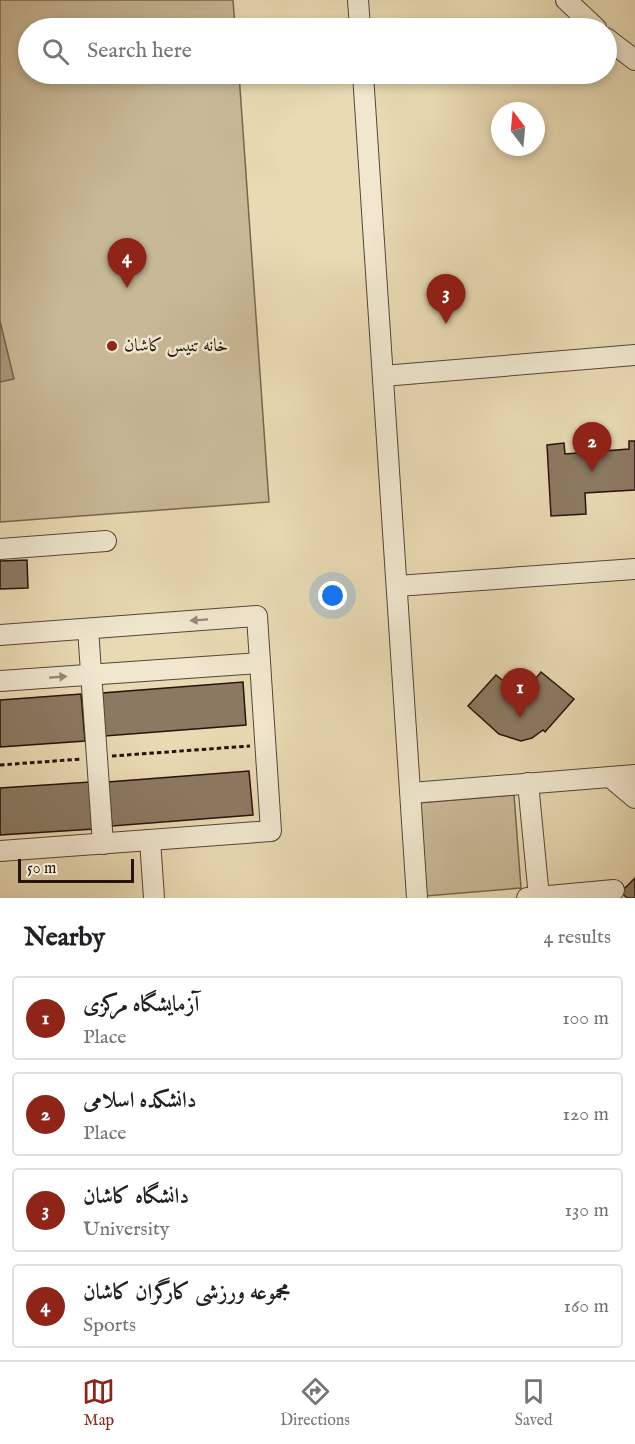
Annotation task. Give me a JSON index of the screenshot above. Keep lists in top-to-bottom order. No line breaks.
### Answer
{"places":["خانه تنیس کاشان"],"scale_bar":"50 m","north":"top","page":{"search":"Search here","pins":["4","3","2","1"],"scale":"50 m","heading":["Nearby","4 results"],"list":[{"mark":"1","name":"آزمایشگاه مرکزی","note":"Place","value":"100 m"},{"mark":"2","name":"دانشکده اسلامی","note":"Place","value":"120 m"},{"mark":"3","name":"دانشگاه کاشان","note":"University","value":"130 m"},{"mark":"4","name":"مجموعه ورزشی کارگران کاشان","note":"Sports","value":"160 m"}],"nav":["Map","Directions","Saved"]}}
